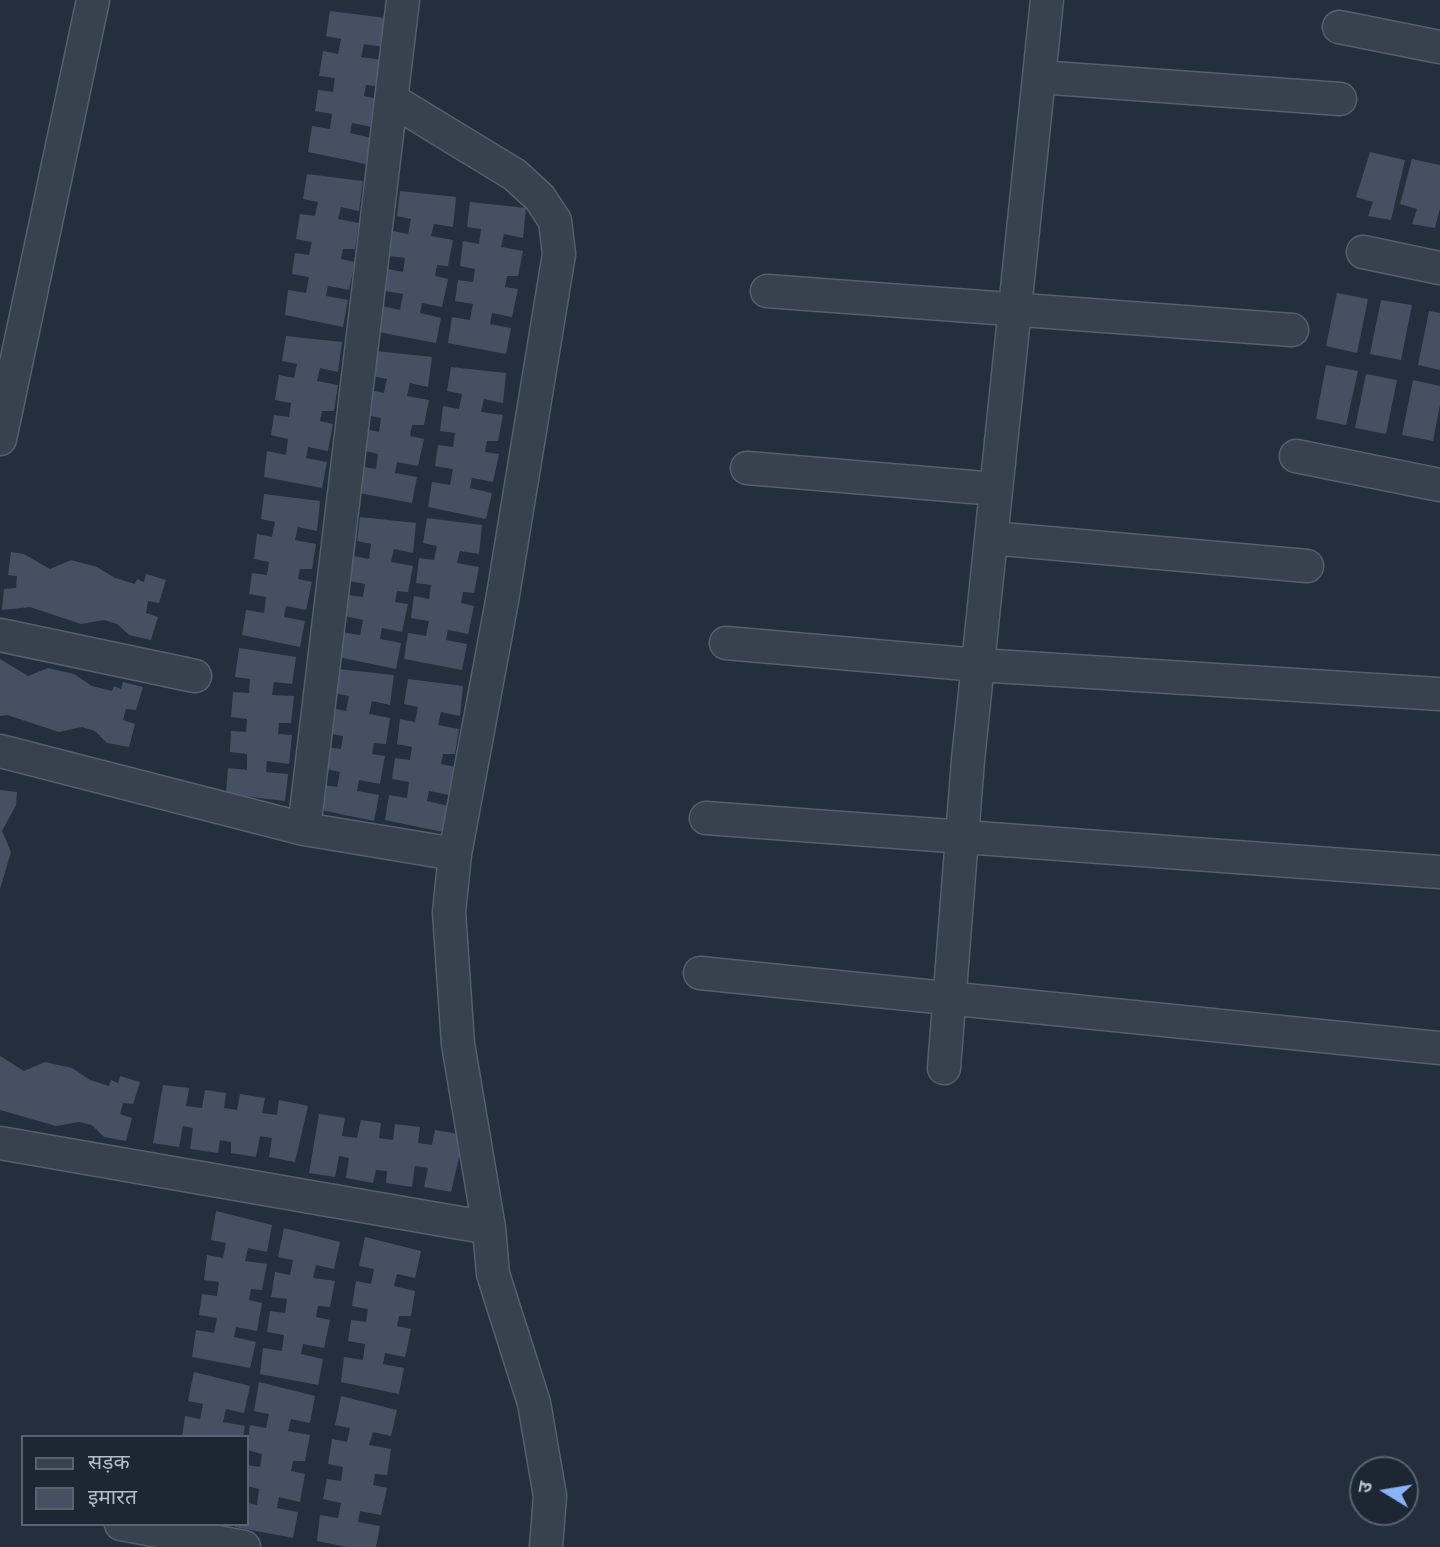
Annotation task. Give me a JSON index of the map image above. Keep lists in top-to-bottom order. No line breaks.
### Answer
{"legend":["सड़क","इमारत"],"north":"left"}
